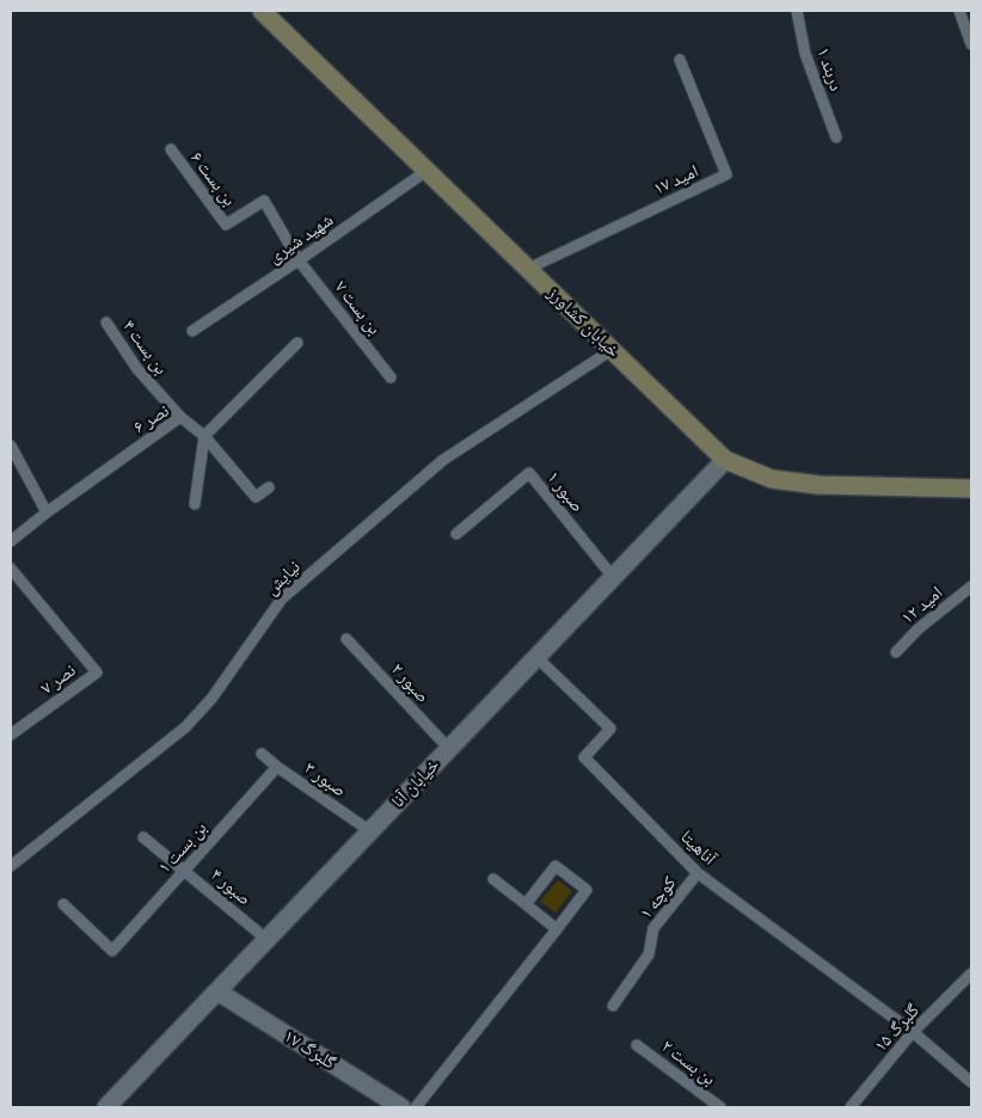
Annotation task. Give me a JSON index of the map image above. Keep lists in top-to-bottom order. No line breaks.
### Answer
{"streets":{"main road":["خیابان کشاورز"],"street":["خیابان آنا","گلبرگ ۱۷"],"lane":["دربند ۱","بن بست ۶","امید ۱۷","شهید شیری","بن بست ۷","بن بست ۴","نصر ۶","صبور ۱","نیایش","امید ۱۲","نصر ۷","صبور ۲","صبور ۳","بن بست ۱","آناهیتا","صبور ۴","کوچه ۱","گلبرگ ۱۵","بن بست ۲"]},"crossings":[["بن بست ۶","شهید شیری"],["بن بست ۶","بن بست ۷"],["امید ۱۷","خیابان کشاورز"],["شهید شیری","بن بست ۷"],["شهید شیری","خیابان کشاورز"],["خیابان کشاورز","نیایش"],["خیابان کشاورز","خیابان آنا"],["بن بست ۴","نصر ۶"],["صبور ۱","خیابان آنا"],["صبور ۲","خیابان آنا"],["صبور ۳","خیابان آنا"],["صبور ۳","بن بست ۱"],["خیابان آنا","آناهیتا"],["خیابان آنا","صبور ۴"],["خیابان آنا","گلبرگ ۱۷"],["بن بست ۱","صبور ۴"],["آناهیتا","کوچه ۱"],["آناهیتا","گلبرگ ۱۵"]]}
